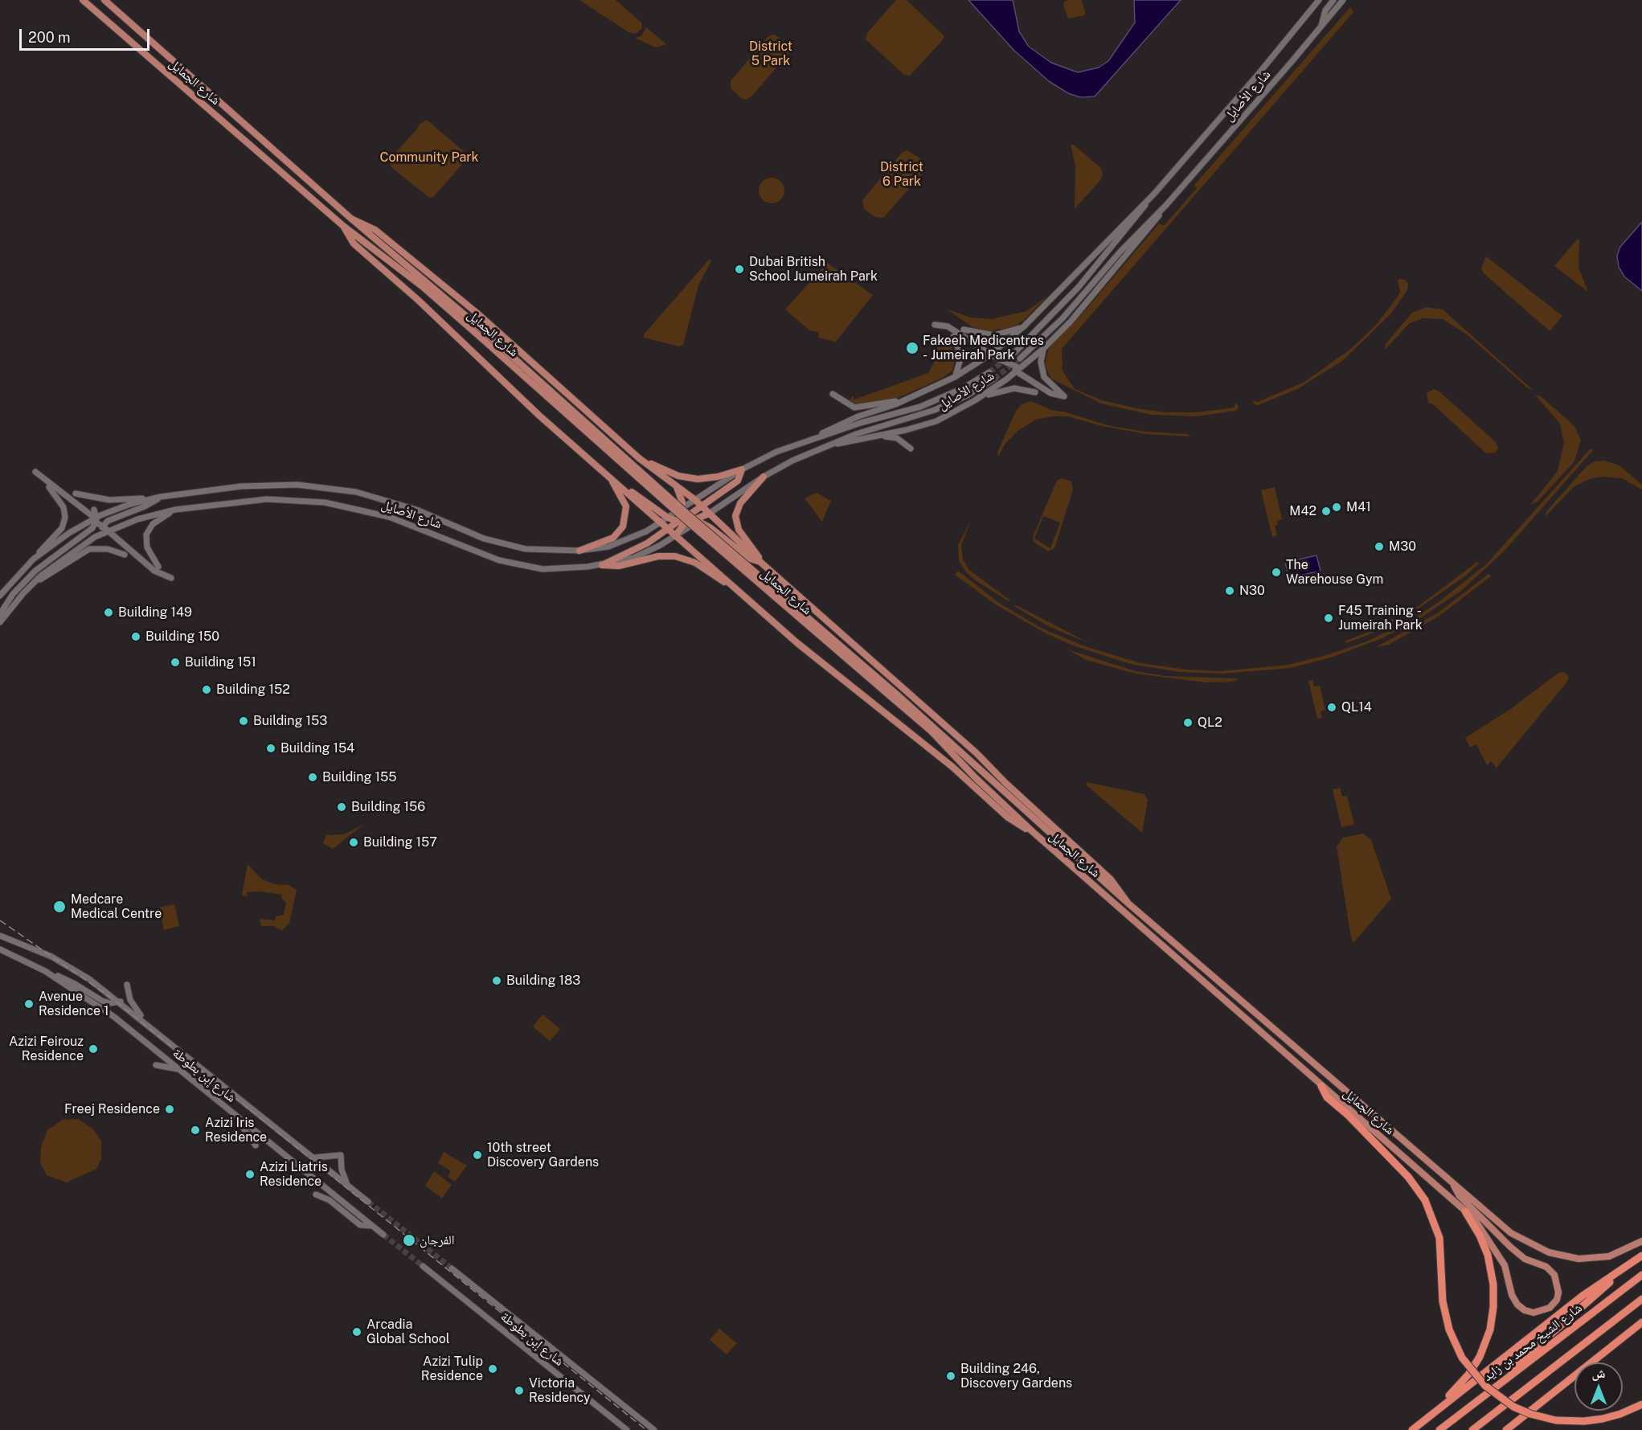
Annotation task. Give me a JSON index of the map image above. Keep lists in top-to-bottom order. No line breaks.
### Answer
{"streets":{"highway":["شارع الشيخ محمد بن زايد"],"main road":["شارع الجمايل","شارع الأصايل","شارع إبن بطوطة"]},"parks":["District 5 Park","Community Park","District 6 Park"],"places":["Dubai British School Jumeirah Park","Fakeeh Medicentres - Jumeirah Park","M41","M42","M30","The Warehouse Gym","N30","Building 149","F45 Training - Jumeirah Park","Building 150","Building 151","Building 152","QL14","Building 153","QL2","Building 154","Building 155","Building 156","Building 157","Medcare Medical Centre","Building 183","Avenue Residence 1","Azizi Feirouz Residence","Freej Residence","Azizi Iris Residence","10th street Discovery Gardens","Azizi Liatris Residence","الفرجان","Arcadia Global School","Azizi Tulip Residence","Building 246, Discovery Gardens","Victoria Residency"],"scale_bar":"200 m","north":"top"}
